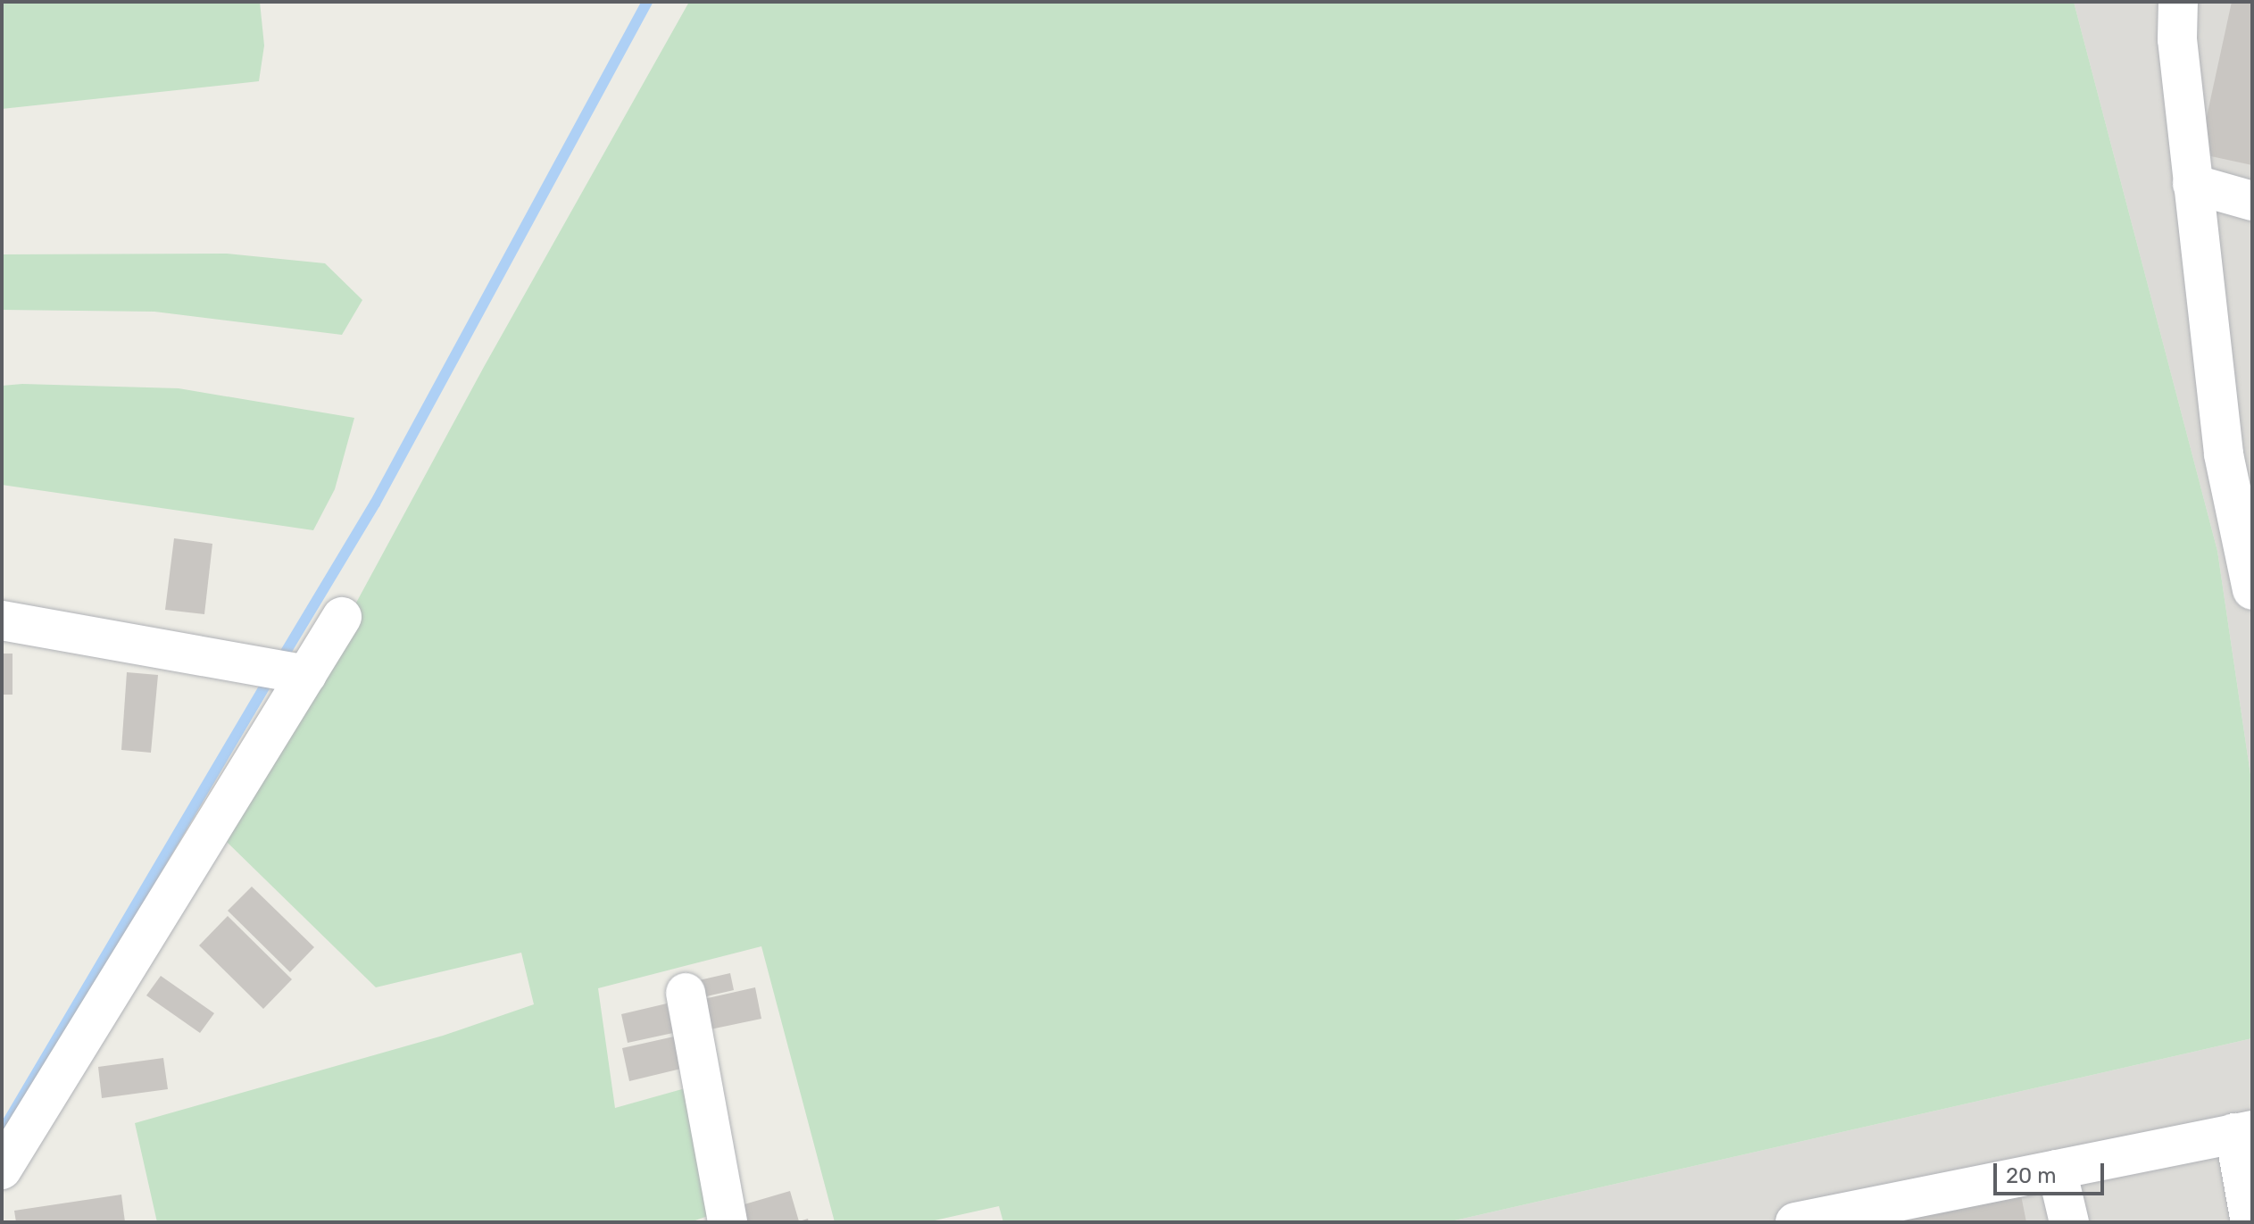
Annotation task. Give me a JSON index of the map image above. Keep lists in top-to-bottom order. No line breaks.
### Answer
{"scale_bar":"20 m"}
